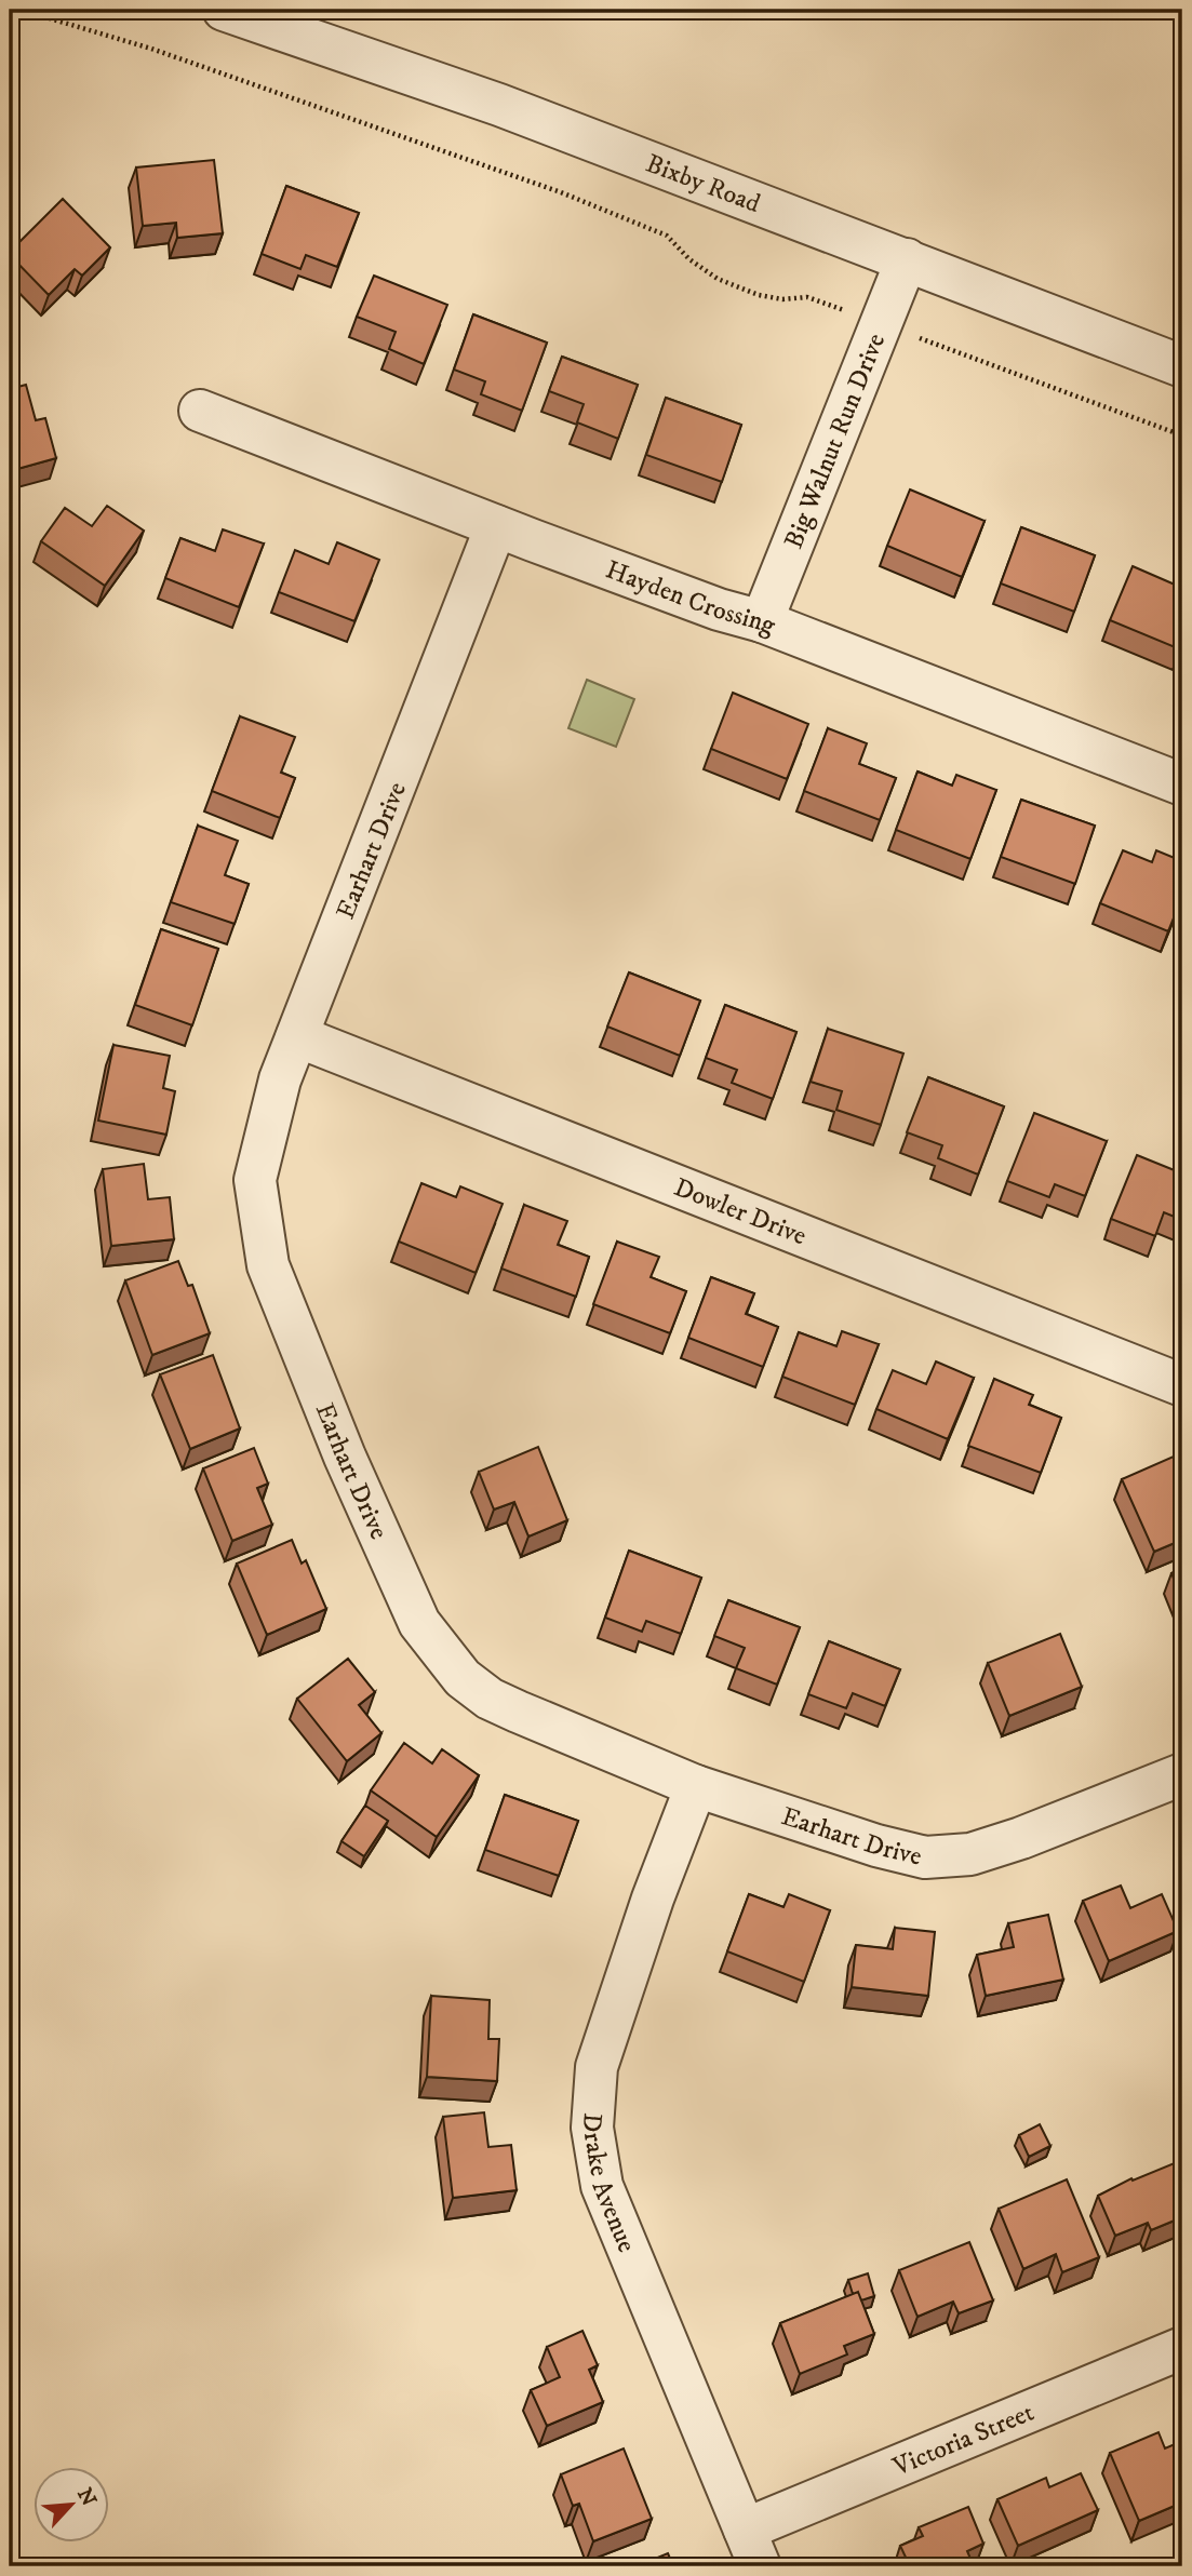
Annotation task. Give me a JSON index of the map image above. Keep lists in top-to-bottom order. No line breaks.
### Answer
{"streets":{"street":["Bixby Road","Big Walnut Run Drive","Hayden Crossing","Earhart Drive","Dowler Drive","Drake Avenue","Victoria Street"]},"crossings":[["Bixby Road","Big Walnut Run Drive"],["Big Walnut Run Drive","Hayden Crossing"],["Hayden Crossing","Earhart Drive"],["Earhart Drive","Dowler Drive"],["Earhart Drive","Drake Avenue"],["Drake Avenue","Victoria Street"]],"north":"top right"}
